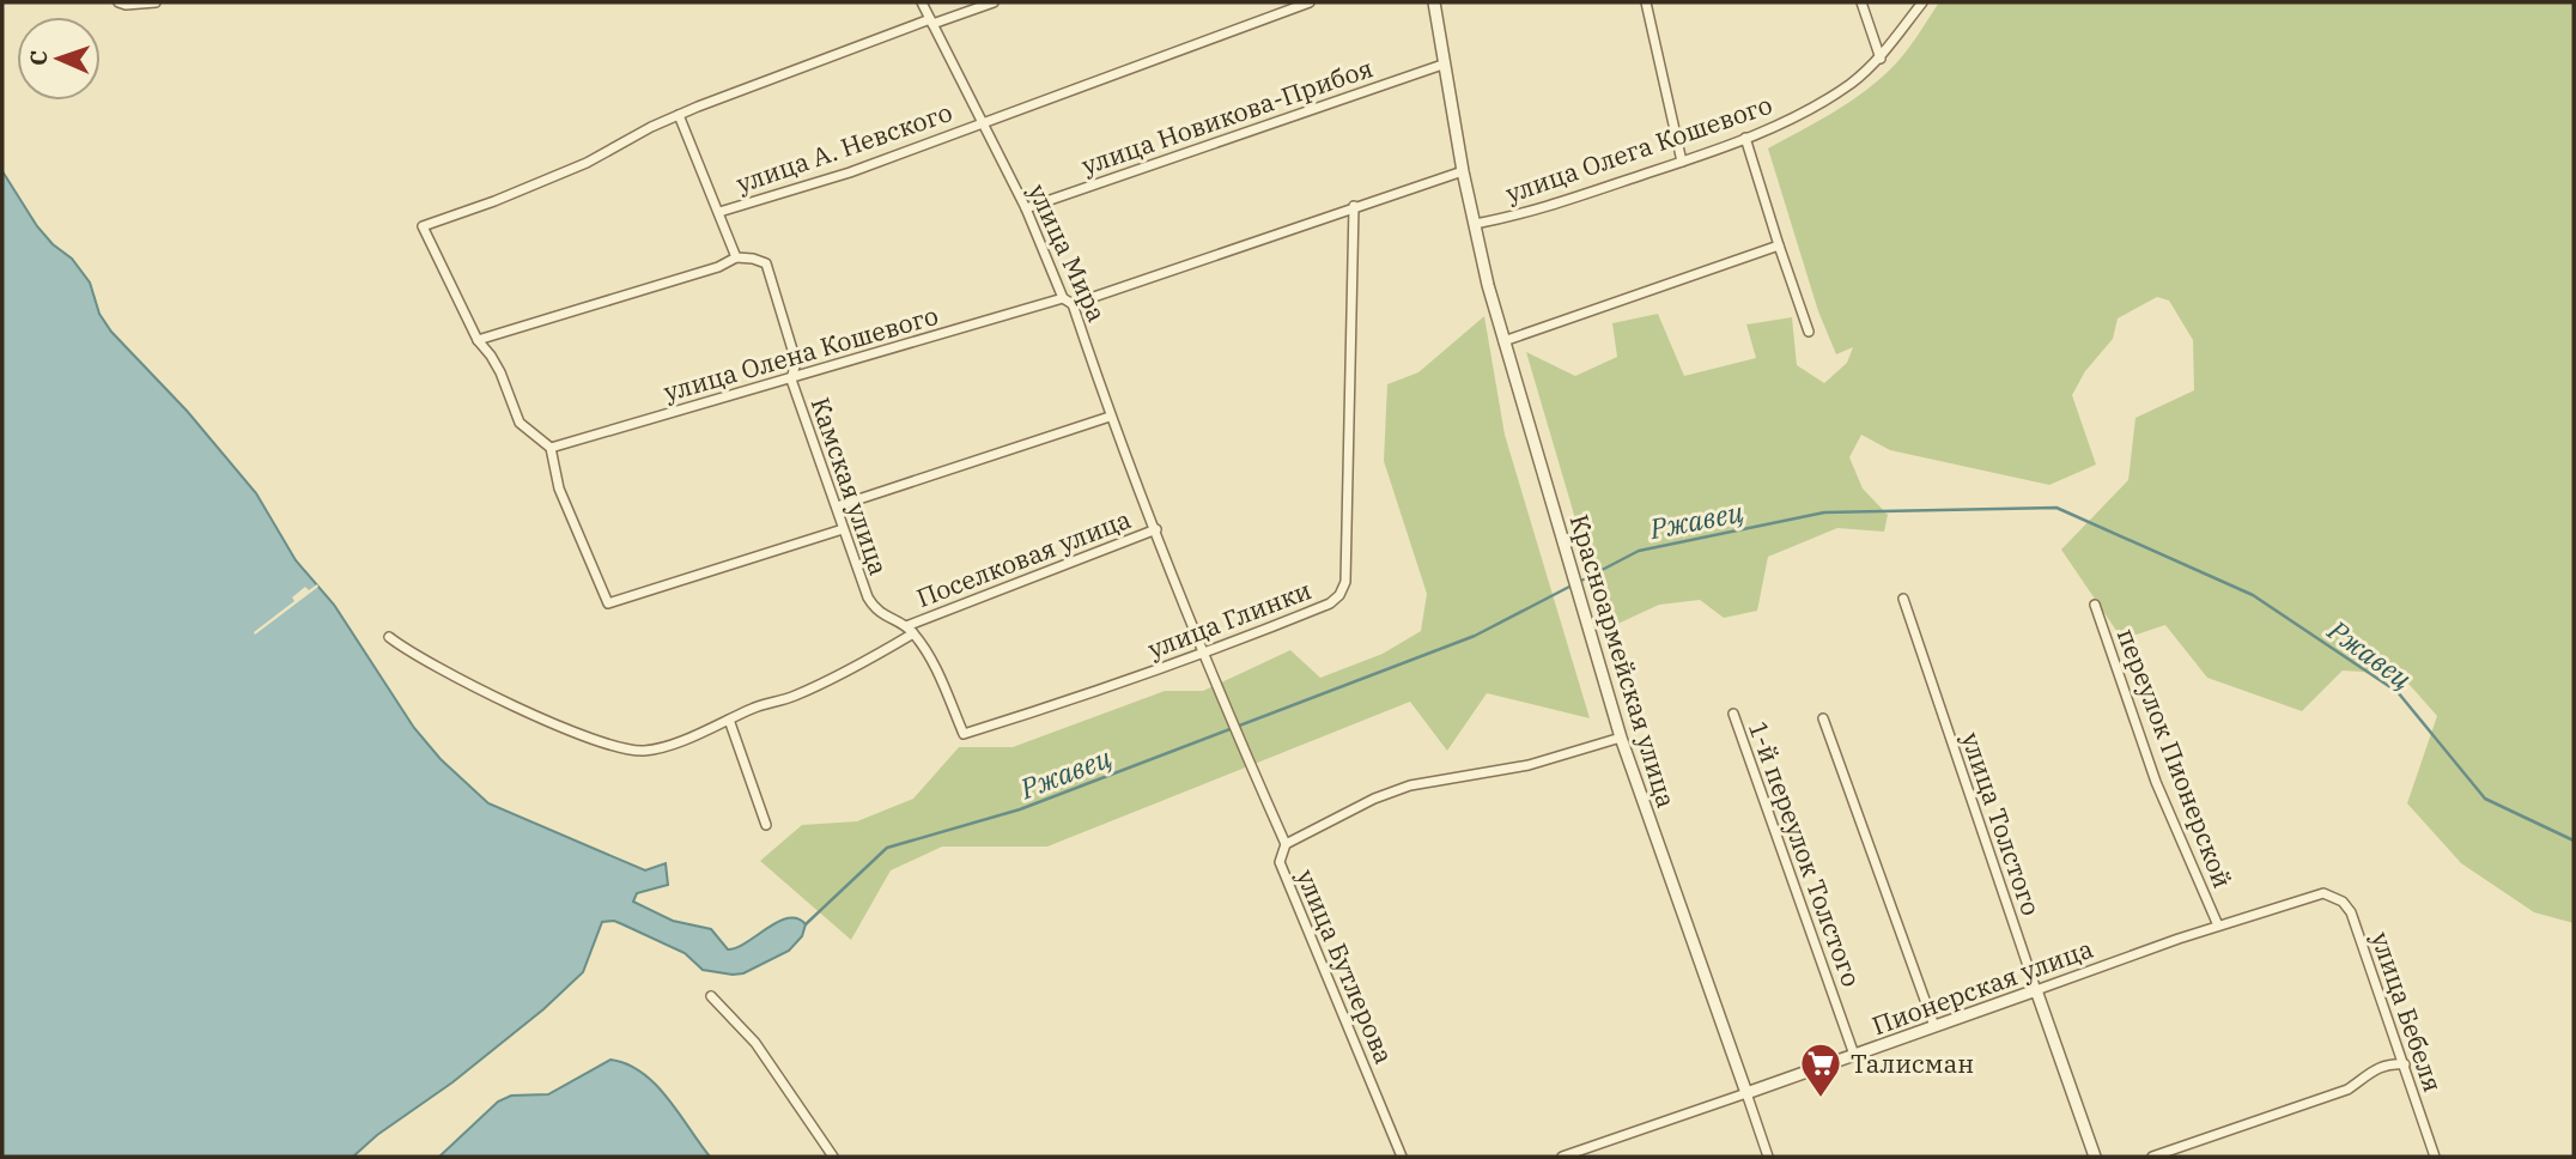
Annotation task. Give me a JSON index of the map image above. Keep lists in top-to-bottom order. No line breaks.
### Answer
{"streets":{"street":["улица Новикова-Прибоя","улица А. Невского","улица Олега Кошевого","улица Мира","улица Олена Кошевого","Камская улица","Поселковая улица","улица Глинки","Красноармейская улица","переулок Пионерской","улица Толстого","1-й переулок Толстого","улица Бутлерова","Пионерская улица","улица Бебеля"]},"crossings":[["улица Новикова-Прибоя","улица Мира"],["улица Новикова-Прибоя","Красноармейская улица"],["улица А. Невского","улица Мира"],["улица Олега Кошевого","Красноармейская улица"],["улица Мира","улица Олена Кошевого"],["улица Мира","Поселковая улица"],["улица Мира","улица Глинки"],["улица Мира","улица Бутлерова"],["улица Олена Кошевого","Камская улица"],["Камская улица","Поселковая улица"],["Камская улица","улица Глинки"],["Поселковая улица","улица Глинки"],["улица Глинки","улица Бутлерова"],["Красноармейская улица","Пионерская улица"],["переулок Пионерской","Пионерская улица"],["улица Толстого","Пионерская улица"],["1-й переулок Толстого","Пионерская улица"],["Пионерская улица","улица Бебеля"]],"water":["Ржавец"],"places":{"supermarket":["Талисман"]},"north":"left"}
